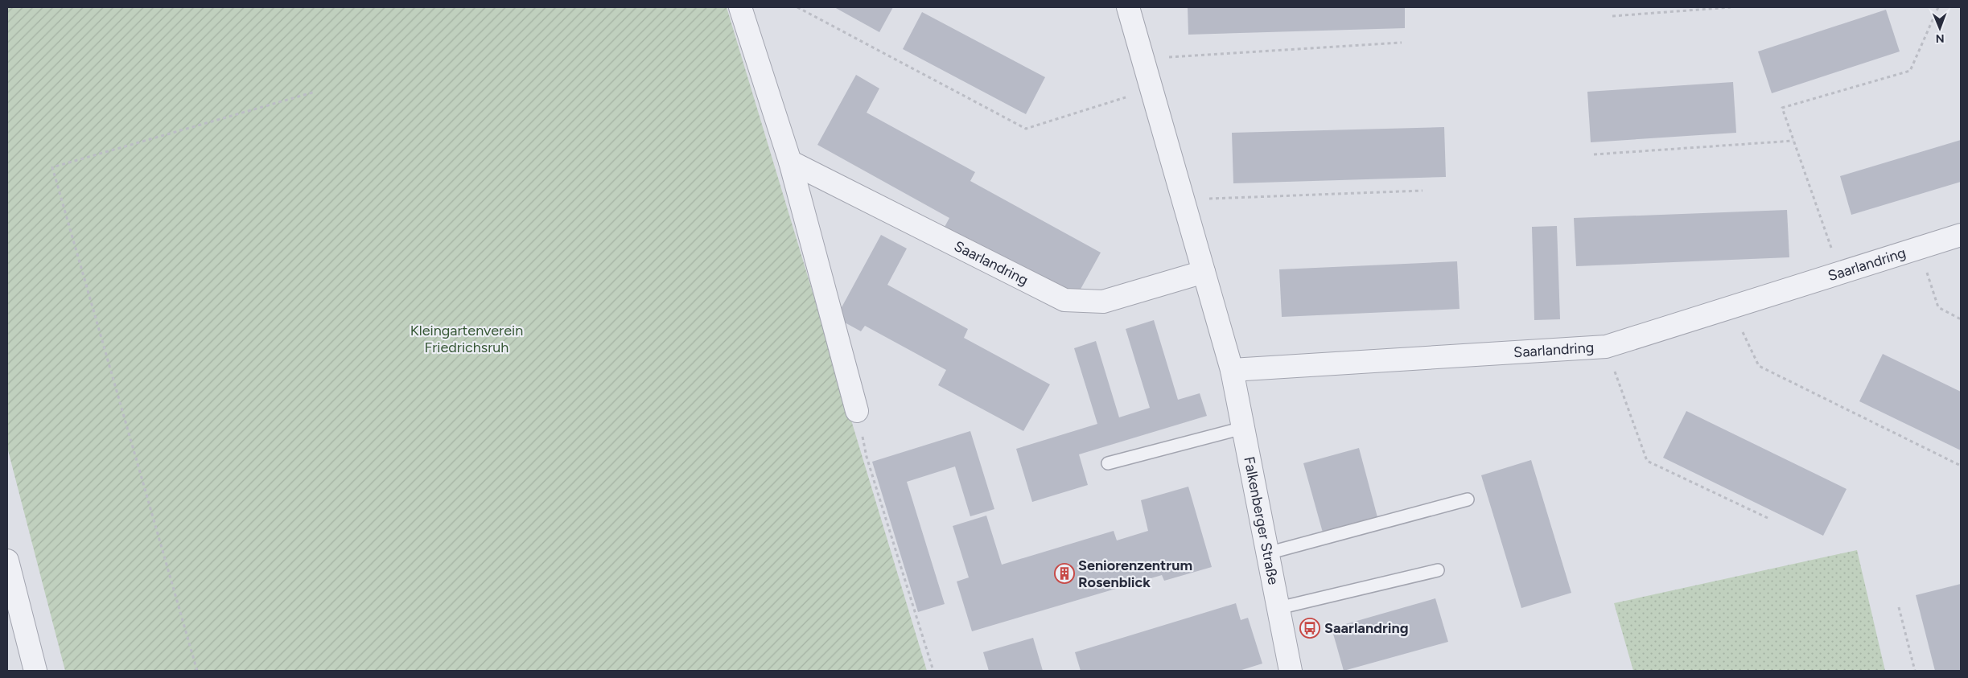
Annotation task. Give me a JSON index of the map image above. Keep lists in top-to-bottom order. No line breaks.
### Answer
{"streets":{"street":["Saarlandring","Falkenberger Straße"]},"crossings":[["Saarlandring","Falkenberger Straße"]],"parks":["Kleingartenverein Friedrichsruh"],"places":{"building":["Seniorenzentrum Rosenblick"],"bus stop":["Saarlandring"]},"north":"bottom"}
